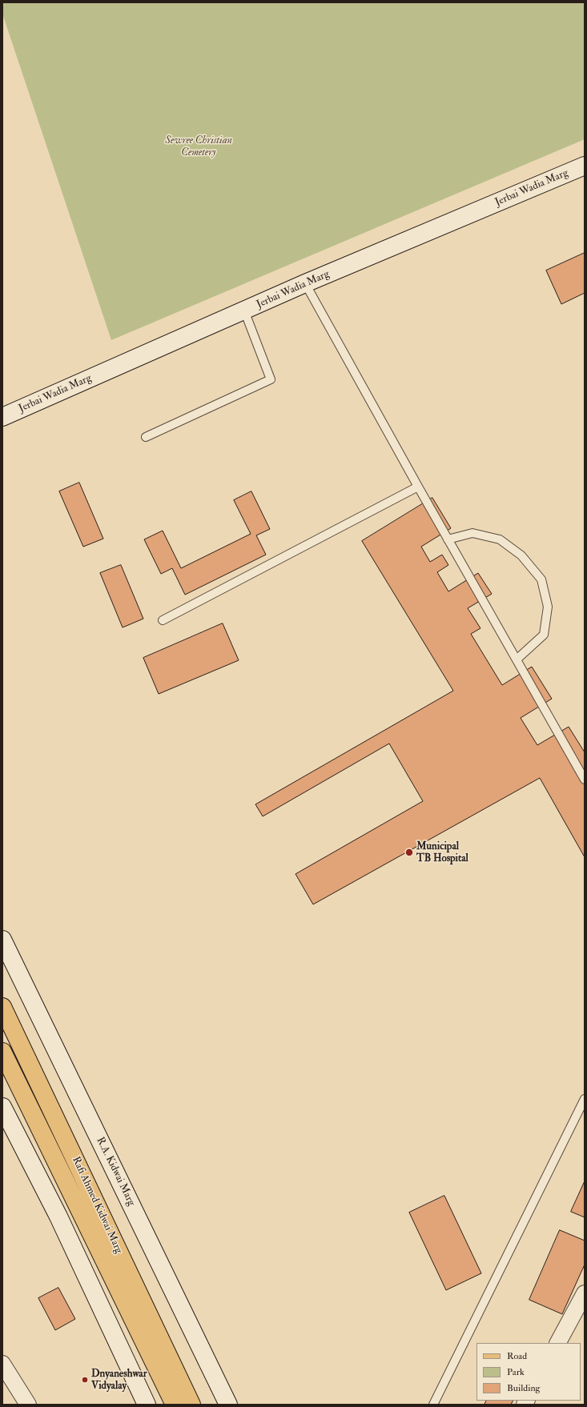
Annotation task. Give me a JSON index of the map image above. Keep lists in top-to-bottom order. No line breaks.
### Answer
{"streets":{"main road":["Rafi Ahmed Kidwai Marg"],"street":["Jerbai Wadia Marg","R.A. Kidwai Marg"]},"parks":["Sewree Christian Cemetery"],"places":["Municipal TB Hospital","Dnyaneshwar Vidyalay"],"legend":["Road","Park","Building"]}
